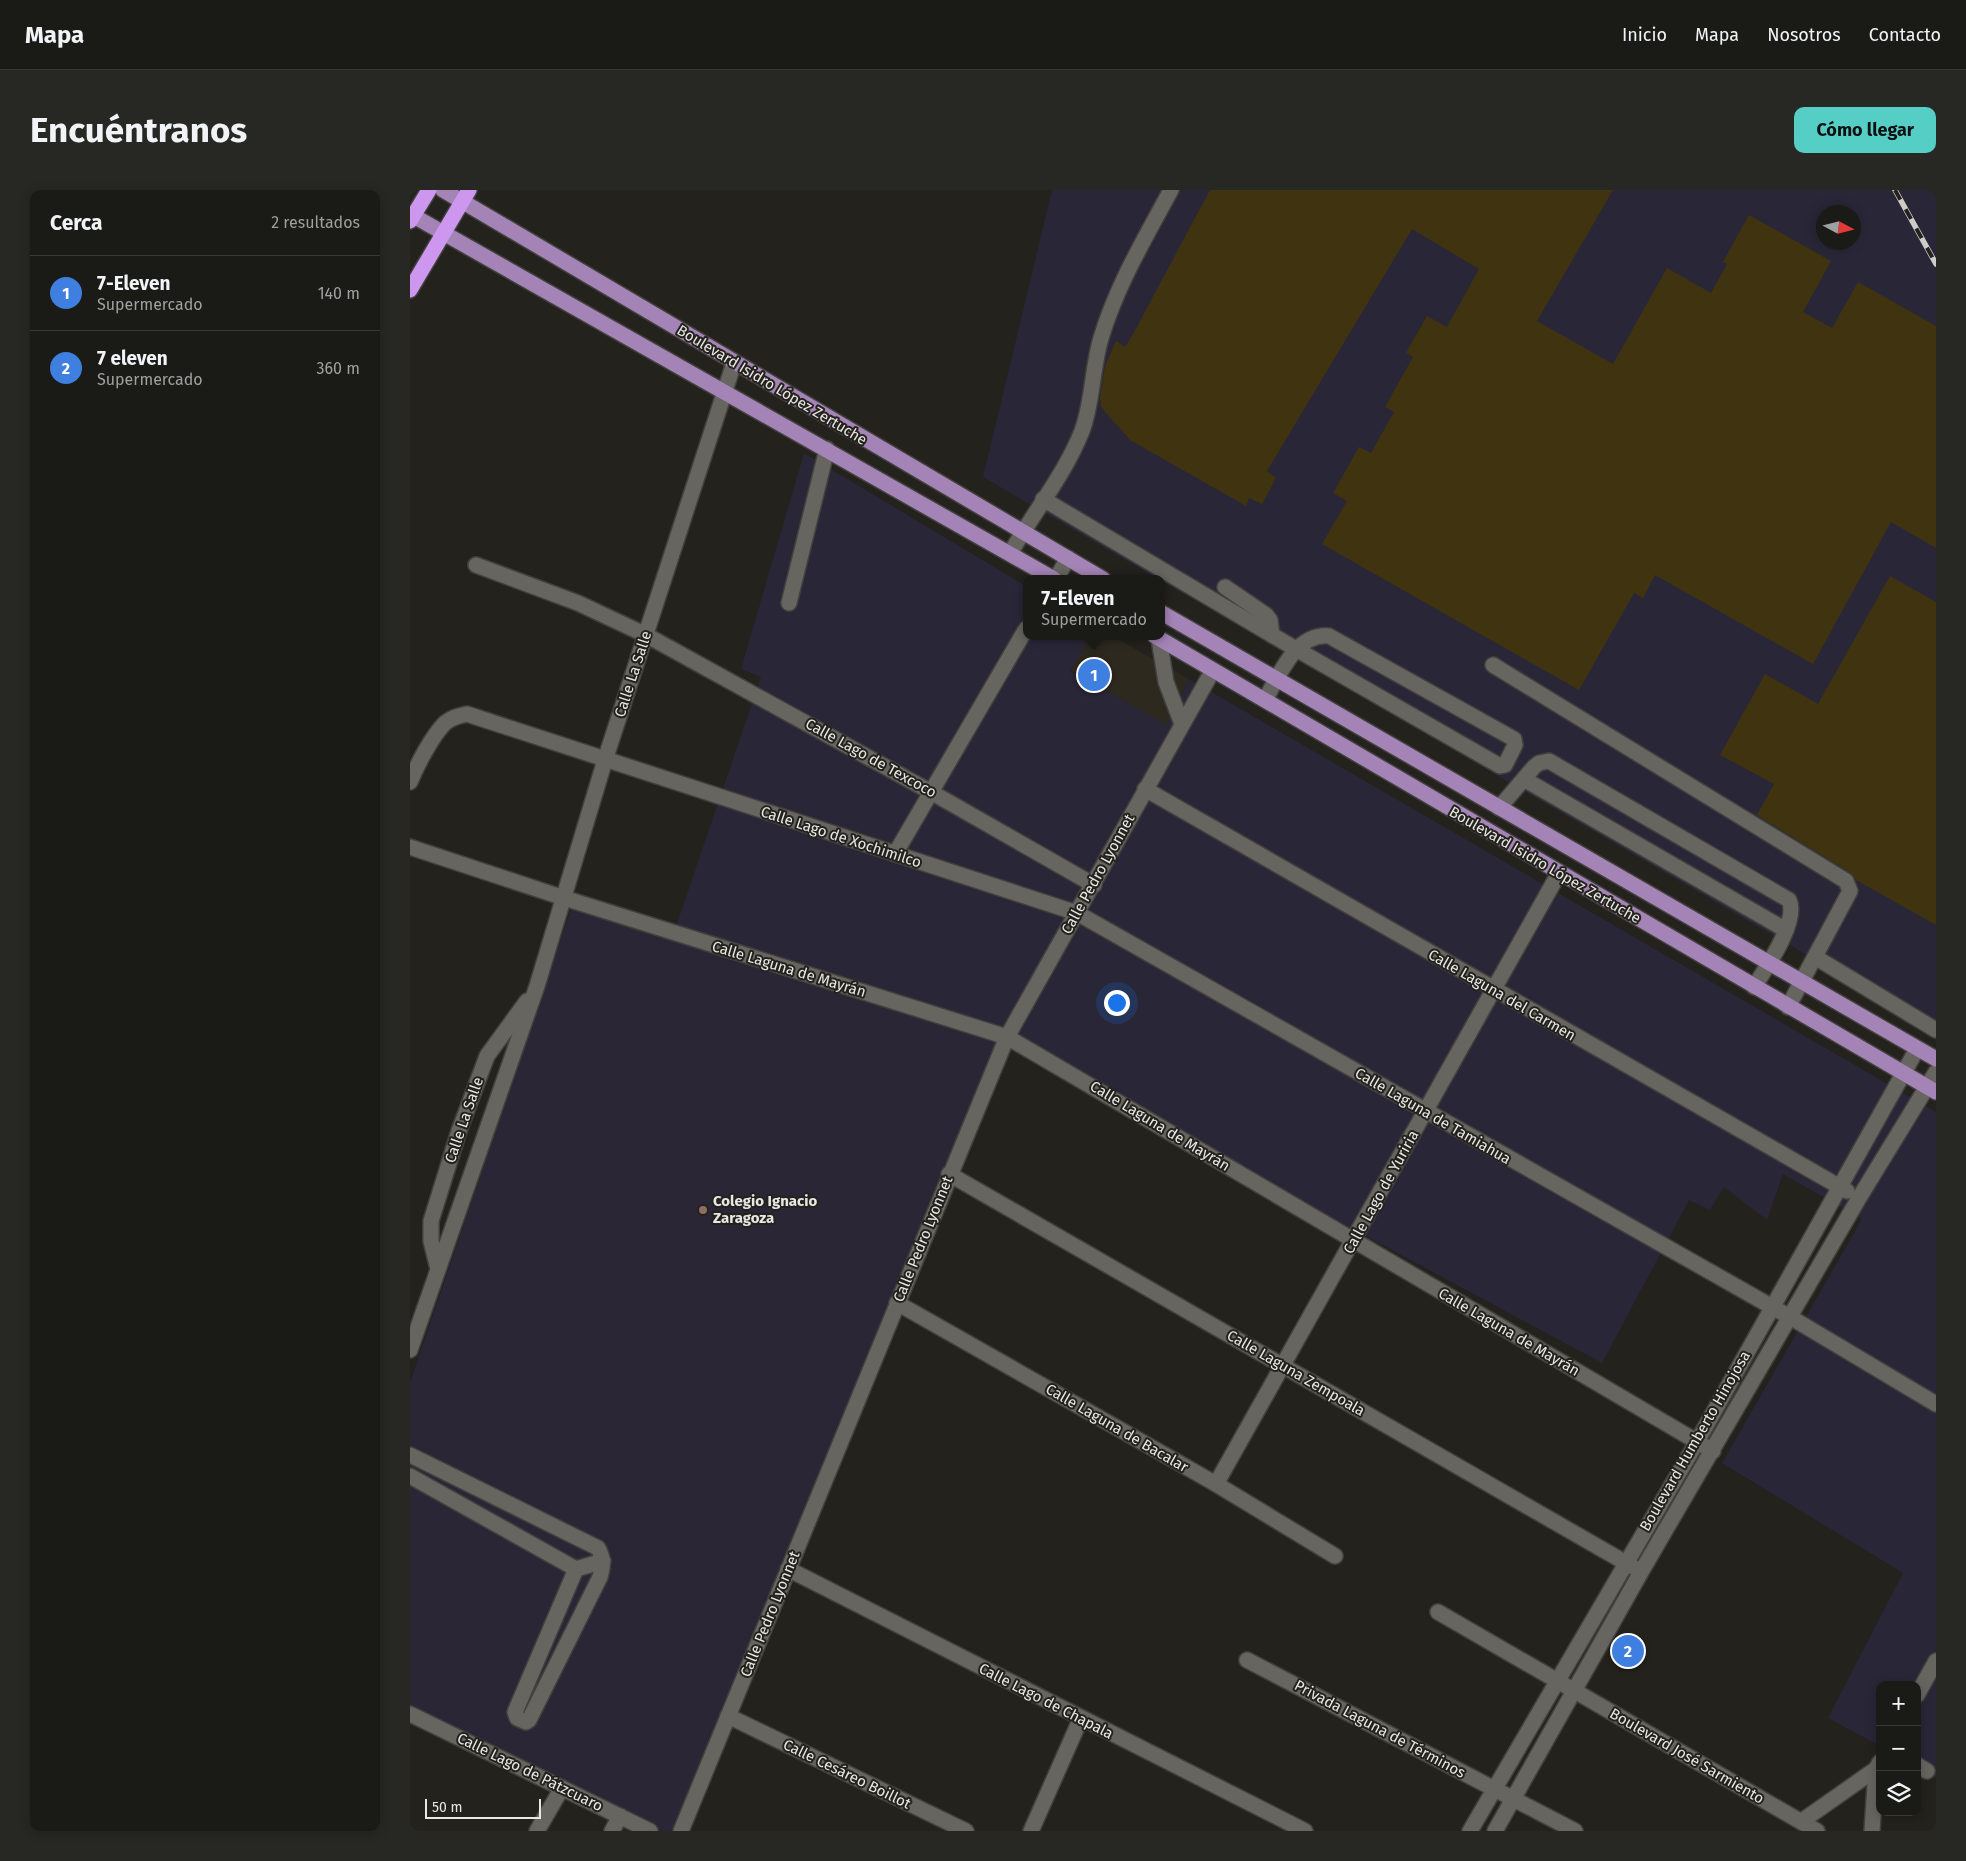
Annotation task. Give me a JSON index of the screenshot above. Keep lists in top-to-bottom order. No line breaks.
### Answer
{"streets":{"main road":["Boulevard Isidro López Zertuche"],"street":["Calle La Salle","Calle Lago de Texcoco","Calle Lago de Xochimilco","Calle Pedro Lyonnet","Calle Laguna de Mayrán","Calle Laguna del Carmen","Calle Laguna de Tamiahua","Calle Lago de Yuriria","Calle Laguna Zempoala","Calle Laguna de Bacalar","Boulevard Humberto Hinojosa","Calle Lago de Chapala","Privada Laguna de Términos","Boulevard José Sarmiento","Calle Lago de Pátzcuaro","Calle Cesáreo Boillot"]},"crossings":[["Boulevard Isidro López Zertuche","Calle La Salle"],["Boulevard Isidro López Zertuche","Calle Pedro Lyonnet"],["Boulevard Isidro López Zertuche","Calle Lago de Yuriria"],["Boulevard Isidro López Zertuche","Boulevard Humberto Hinojosa"],["Calle La Salle","Calle Lago de Texcoco"],["Calle La Salle","Calle Lago de Xochimilco"],["Calle La Salle","Calle Laguna de Mayrán"],["Calle Lago de Texcoco","Calle Pedro Lyonnet"],["Calle Lago de Xochimilco","Calle Pedro Lyonnet"],["Calle Lago de Xochimilco","Calle Laguna de Tamiahua"],["Calle Pedro Lyonnet","Calle Laguna de Mayrán"],["Calle Pedro Lyonnet","Calle Laguna del Carmen"],["Calle Pedro Lyonnet","Calle Laguna de Tamiahua"],["Calle Pedro Lyonnet","Calle Laguna Zempoala"],["Calle Pedro Lyonnet","Calle Laguna de Bacalar"],["Calle Pedro Lyonnet","Calle Lago de Chapala"],["Calle Pedro Lyonnet","Calle Cesáreo Boillot"],["Calle Laguna de Mayrán","Calle Lago de Yuriria"],["Calle Laguna de Mayrán","Boulevard Humberto Hinojosa"],["Calle Laguna del Carmen","Calle Lago de Yuriria"],["Calle Laguna del Carmen","Boulevard Humberto Hinojosa"],["Calle Laguna de Tamiahua","Calle Lago de Yuriria"],["Calle Laguna de Tamiahua","Boulevard Humberto Hinojosa"],["Calle Lago de Yuriria","Calle Laguna Zempoala"],["Calle Lago de Yuriria","Calle Laguna de Bacalar"],["Calle Laguna Zempoala","Boulevard Humberto Hinojosa"],["Boulevard Humberto Hinojosa","Privada Laguna de Términos"],["Boulevard Humberto Hinojosa","Boulevard José Sarmiento"]],"places":["Colegio Ignacio Zaragoza"],"scale_bar":"50 m","north":"right","page":{"header":"Mapa","nav":["Inicio","Mapa","Nosotros","Contacto"],"buttons":"Cómo llegar","title":"Encuéntranos","heading":["Cerca","2 resultados"],"list":[{"mark":"1","name":"7-Eleven","note":"Supermercado","value":"140 m"},{"mark":"2","name":"7 eleven","note":"Supermercado","value":"360 m"}],"popup":["7-Eleven","Supermercado"],"pins":["1","2"],"map_buttons":["+","−"],"scale":"50 m"}}
